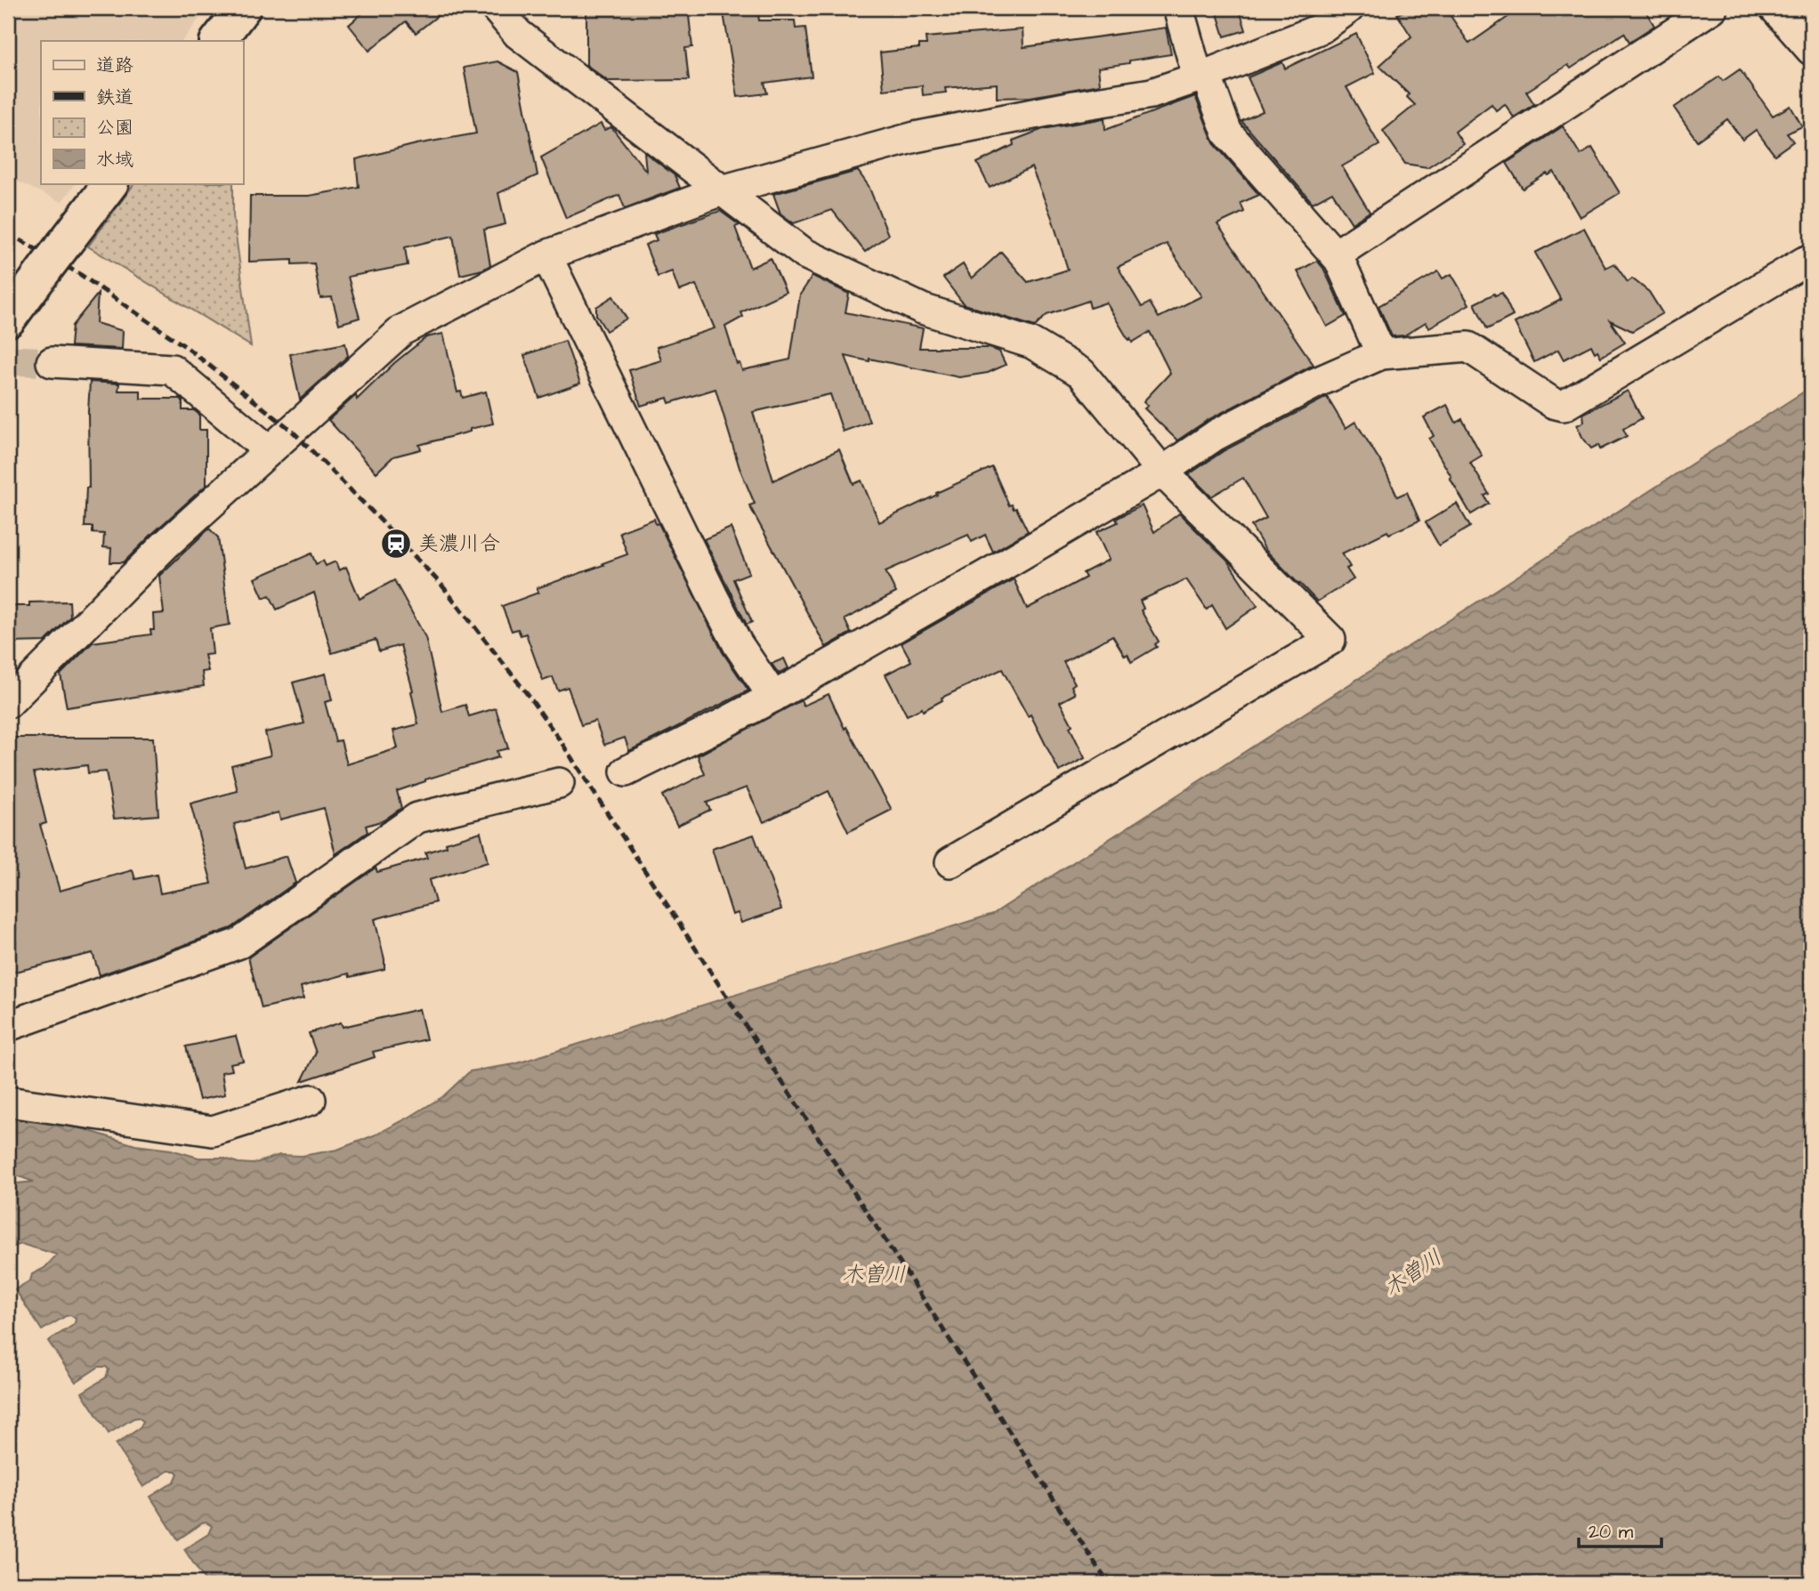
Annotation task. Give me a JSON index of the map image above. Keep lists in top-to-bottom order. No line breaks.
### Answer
{"water":["木曽川"],"places":{"station":["美濃川合"]},"legend":["道路","鉄道","公園","水域"],"scale_bar":"20 m"}
